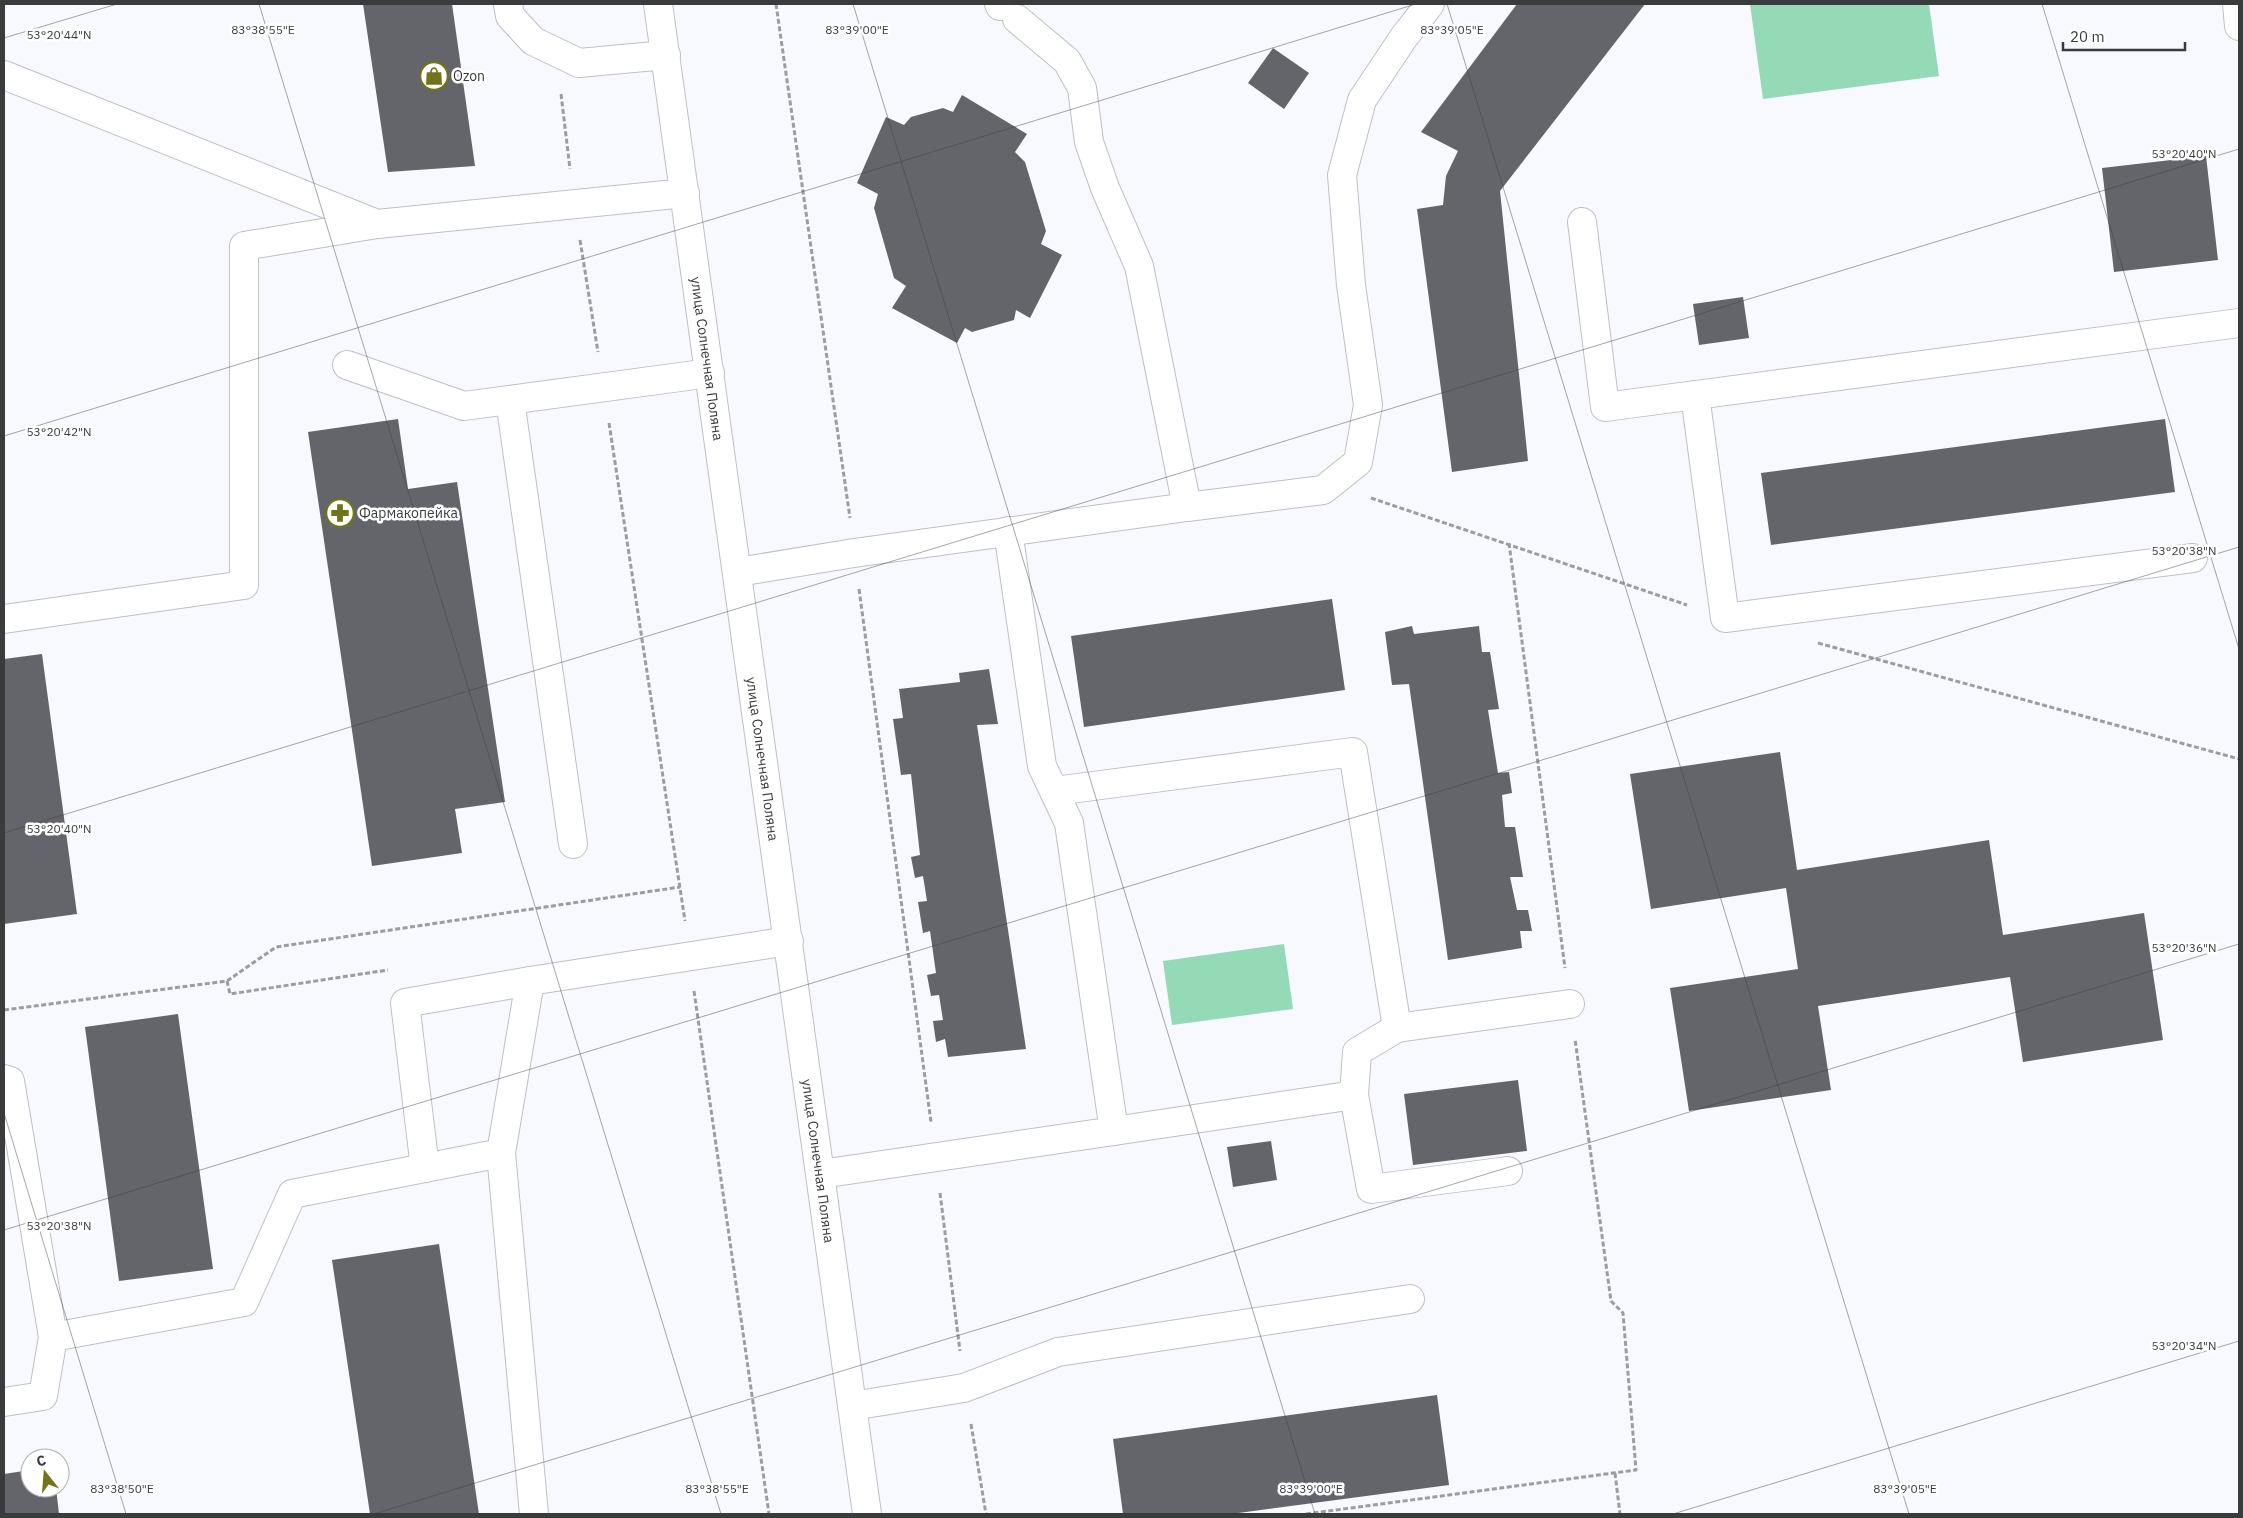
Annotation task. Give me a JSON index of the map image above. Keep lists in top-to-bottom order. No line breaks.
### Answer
{"streets":{"street":["улица Солнечная Поляна"]},"places":{"shop":["Ozon"],"pharmacy":["Фармакопейка"]},"scale_bar":"20 m","north":"top","coordinates":["83°39'05\"E","83°38'55\"E","83°39'00\"E","53°20'44\"N","53°20'40\"N","53°20'42\"N","53°20'38\"N","53°20'36\"N","53°20'34\"N","83°38'50\"E"]}
